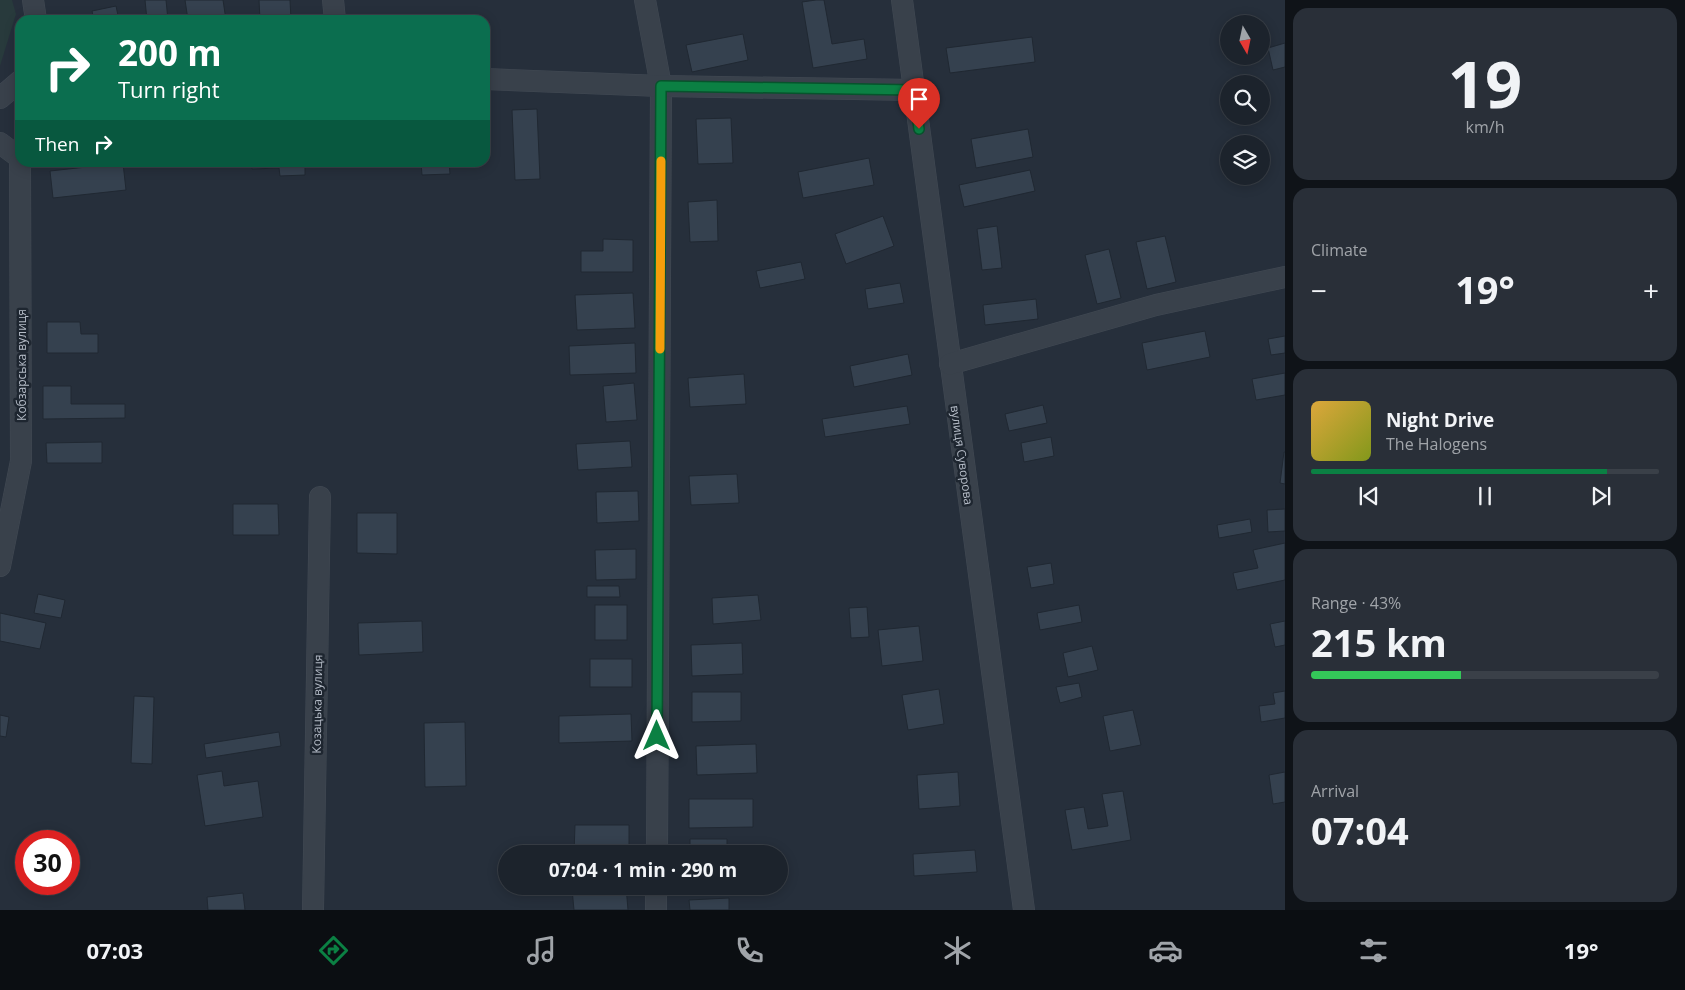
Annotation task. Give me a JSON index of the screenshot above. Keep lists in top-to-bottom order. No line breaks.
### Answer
{"streets":{"street":["Кобзарська вулиця","вулиця Суворова","Козацька вулиця"]},"north":"bottom","page":{"tile":[["19","km/h"],"Climate",["Range · 43%","215 km"],["Arrival","07:04"]],"turn":["200 m","Turn right"],"then":"Then","heat":["−","19°","+"],"song":["Night Drive","The Halogens"],"limit":"30","trip":"07:04 · 1 min · 290 m","tabs":["07:03","19°"]}}
